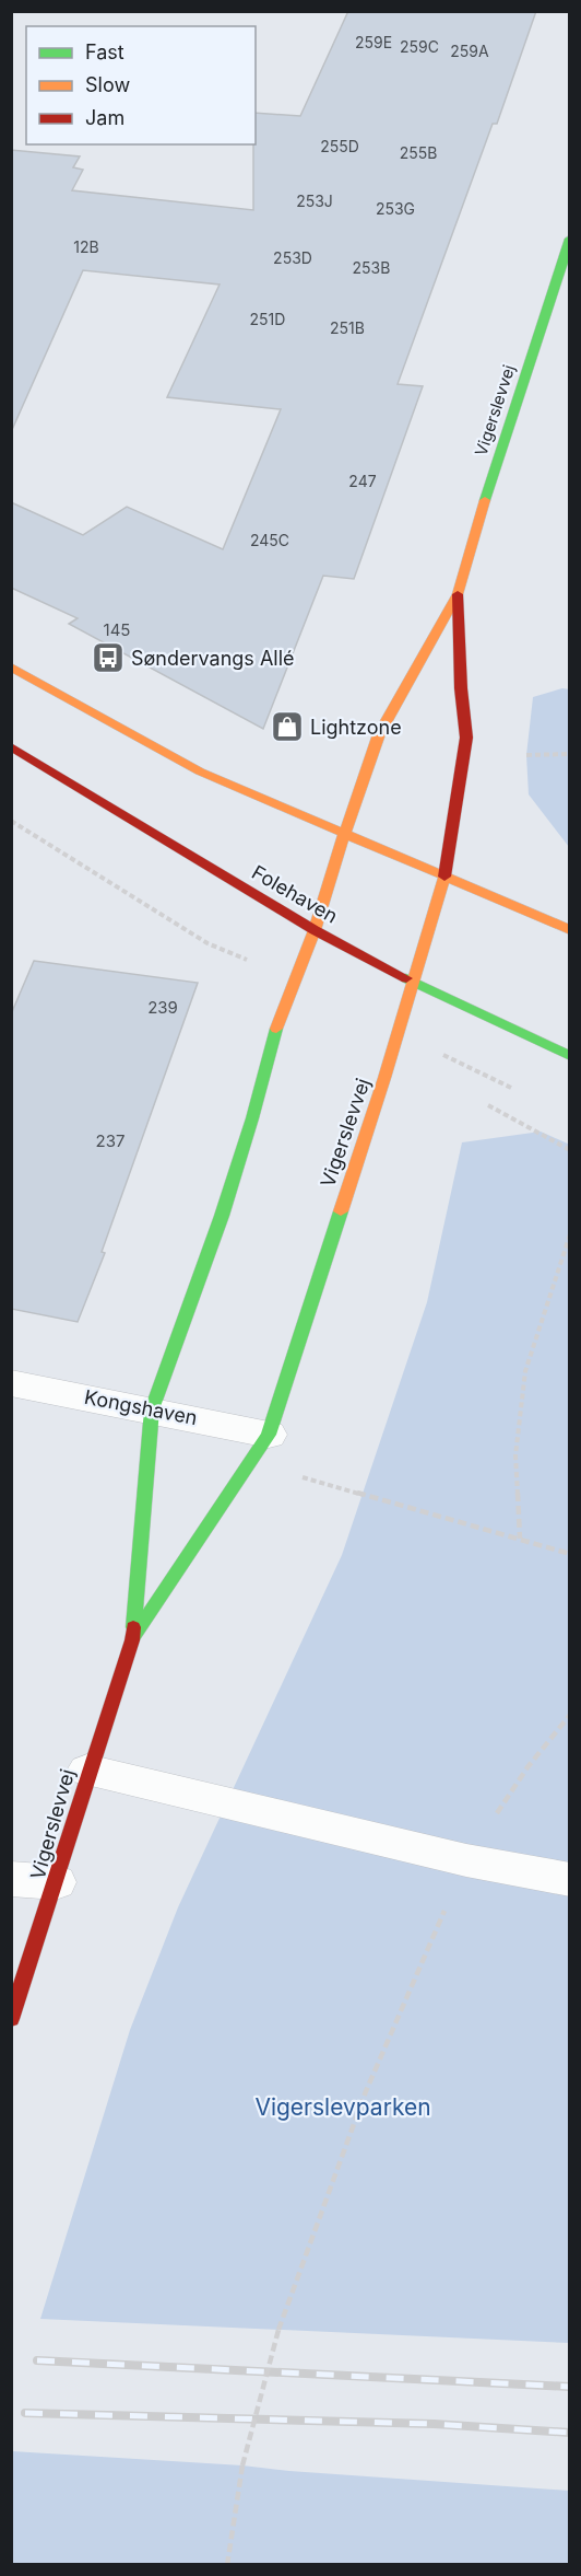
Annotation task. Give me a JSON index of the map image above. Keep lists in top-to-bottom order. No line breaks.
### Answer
{"streets":{"main road":["Vigerslevvej","Folehaven"],"street":["Kongshaven"]},"crossings":[["Vigerslevvej","Folehaven"],["Vigerslevvej","Kongshaven"]],"parks":["Vigerslevparken"],"places":{"bus stop":["Søndervangs Allé"],"shop":["Lightzone"]},"house_numbers":["259E","259C","259A","255D","255B","253J","253G","12B","253D","253B","251D","251B","247","245C","145","239","237"],"legend":["Fast","Slow","Jam"]}
